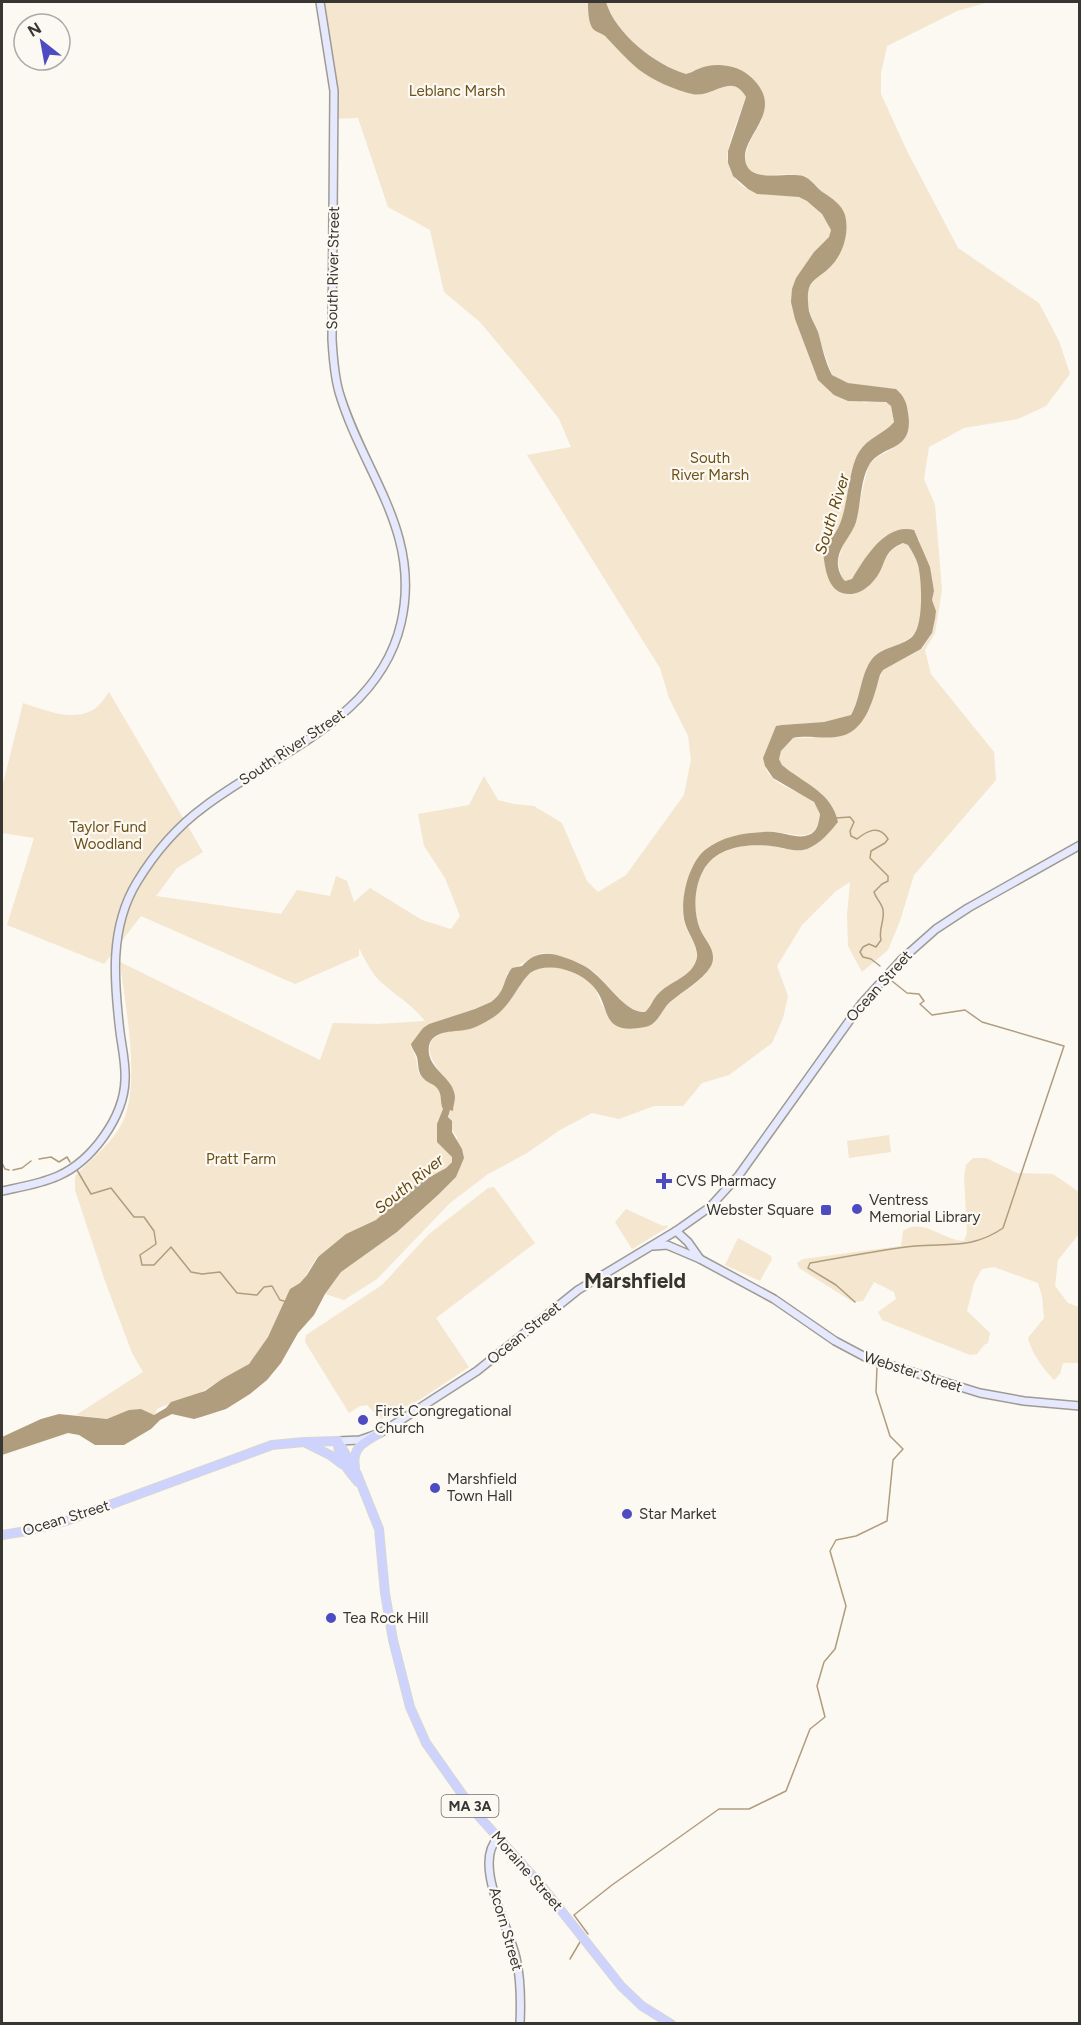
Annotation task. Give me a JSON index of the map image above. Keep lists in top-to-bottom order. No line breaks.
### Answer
{"streets":{"main road":["Ocean Street","MA 3A","Moraine Street"],"street":["South River Street","Webster Street","Acorn Street"]},"crossings":[["Ocean Street","Webster Street"],["Ocean Street","MA 3A"],["Ocean Street","Moraine Street"],["MA 3A","Moraine Street"],["Moraine Street","Acorn Street"]],"districts":["Marshfield"],"water":["South River"],"parks":["Leblanc Marsh","South River Marsh","Taylor Fund Woodland","Pratt Farm"],"places":{"health":["CVS Pharmacy"],"other":["Ventress Memorial Library","First Congregational Church","Marshfield Town Hall","Star Market","Tea Rock Hill"],"transit":["Webster Square"]},"north":"top left"}
